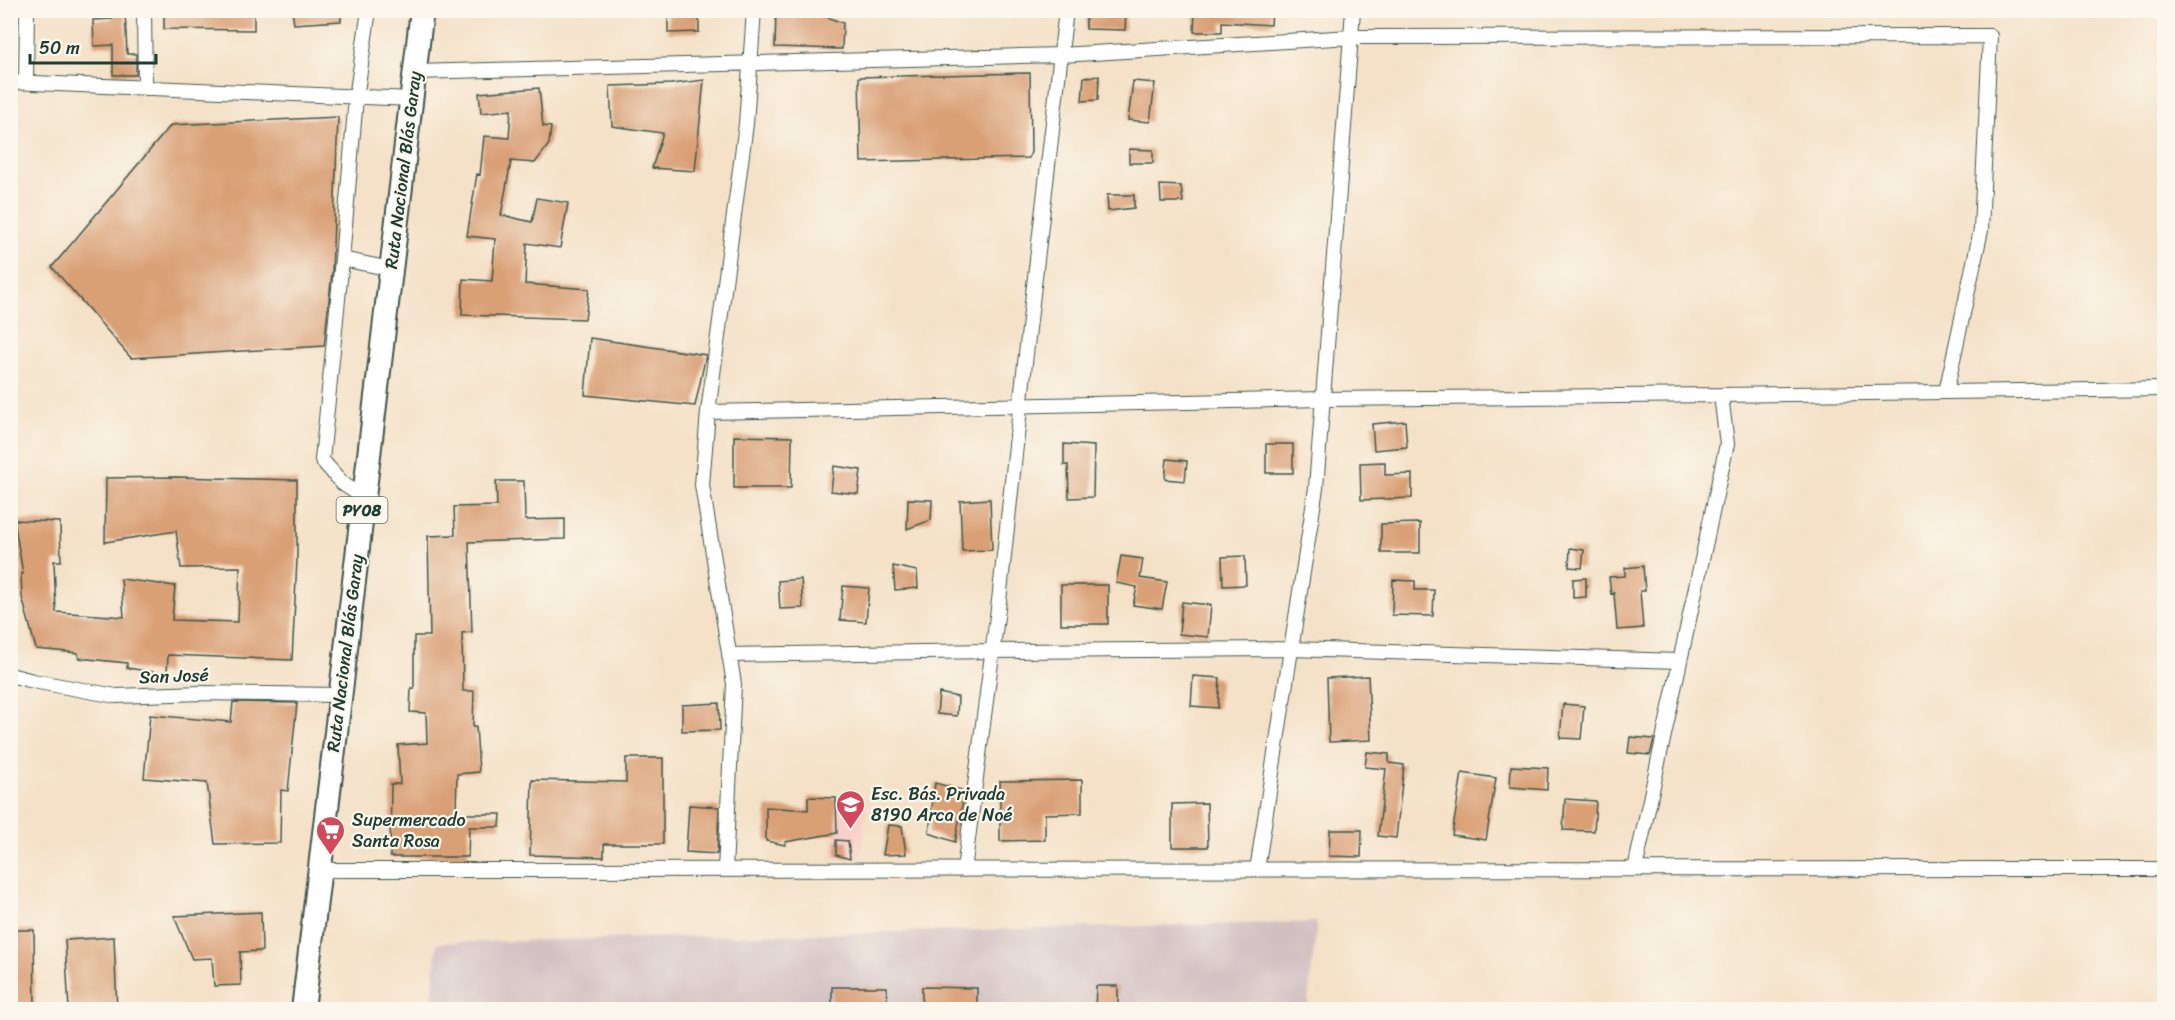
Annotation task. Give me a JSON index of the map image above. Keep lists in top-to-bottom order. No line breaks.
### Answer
{"streets":{"highway":["Ruta Nacional Blás Garay","PY08"],"street":["San José"]},"crossings":[["Ruta Nacional Blás Garay","San José"]],"places":{"school or university":["Esc. Bás. Privada 8190 Arca de Noé"],"supermarket":["Supermercado Santa Rosa"]},"scale_bar":"50 m"}
